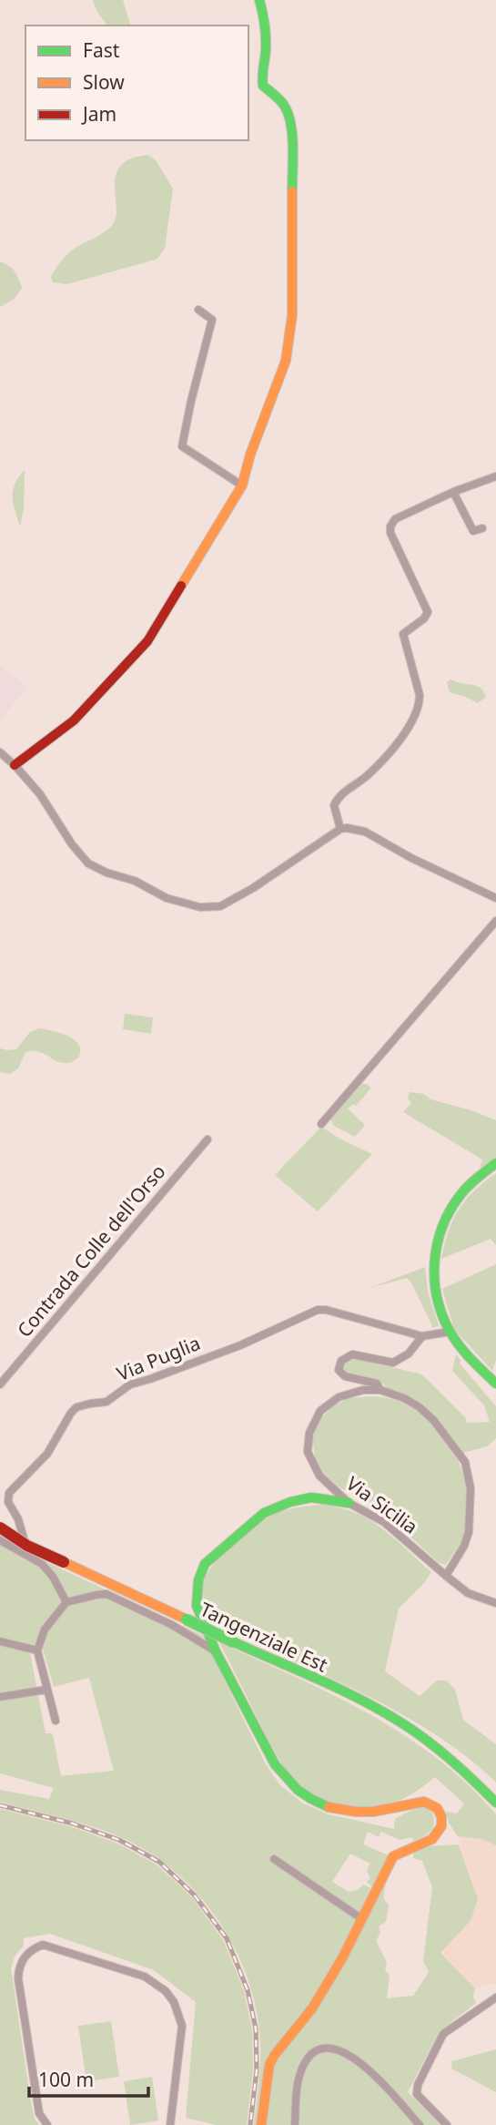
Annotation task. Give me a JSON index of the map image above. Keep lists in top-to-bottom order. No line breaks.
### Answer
{"streets":{"street":["Contrada Colle dell'Orso","Via Puglia","Via Sicilia","Tangenziale Est"]},"legend":["Fast","Slow","Jam"],"scale_bar":"100 m"}
